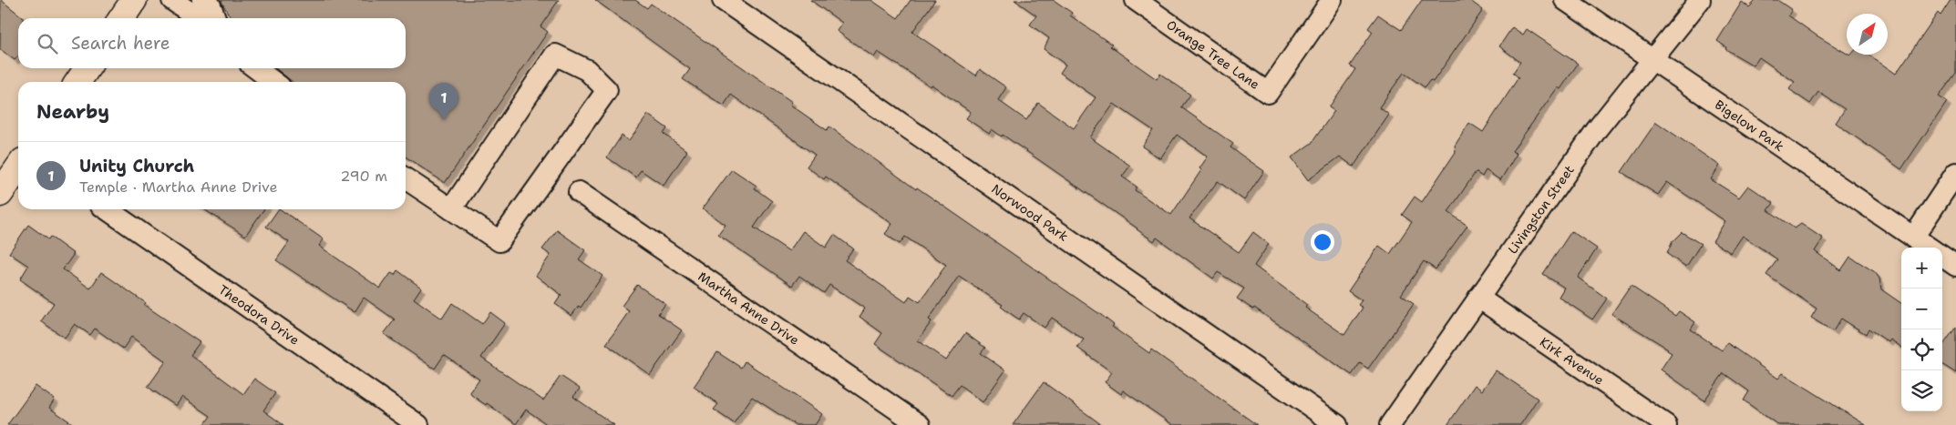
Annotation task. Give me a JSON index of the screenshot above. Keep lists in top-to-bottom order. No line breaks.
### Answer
{"streets":{"street":["Orange Tree Lane","Bigelow Park","Livingston Street","Norwood Park","Martha Anne Drive","Theodora Drive","Kirk Avenue"]},"crossings":[["Bigelow Park","Livingston Street"],["Livingston Street","Kirk Avenue"]],"north":"top right","page":{"search":"Search here","heading":"Nearby","pins":"1","list":[{"mark":"1","name":"Unity Church","note":"Temple · Martha Anne Drive","value":"290 m"}],"map_buttons":["+","−"]}}
